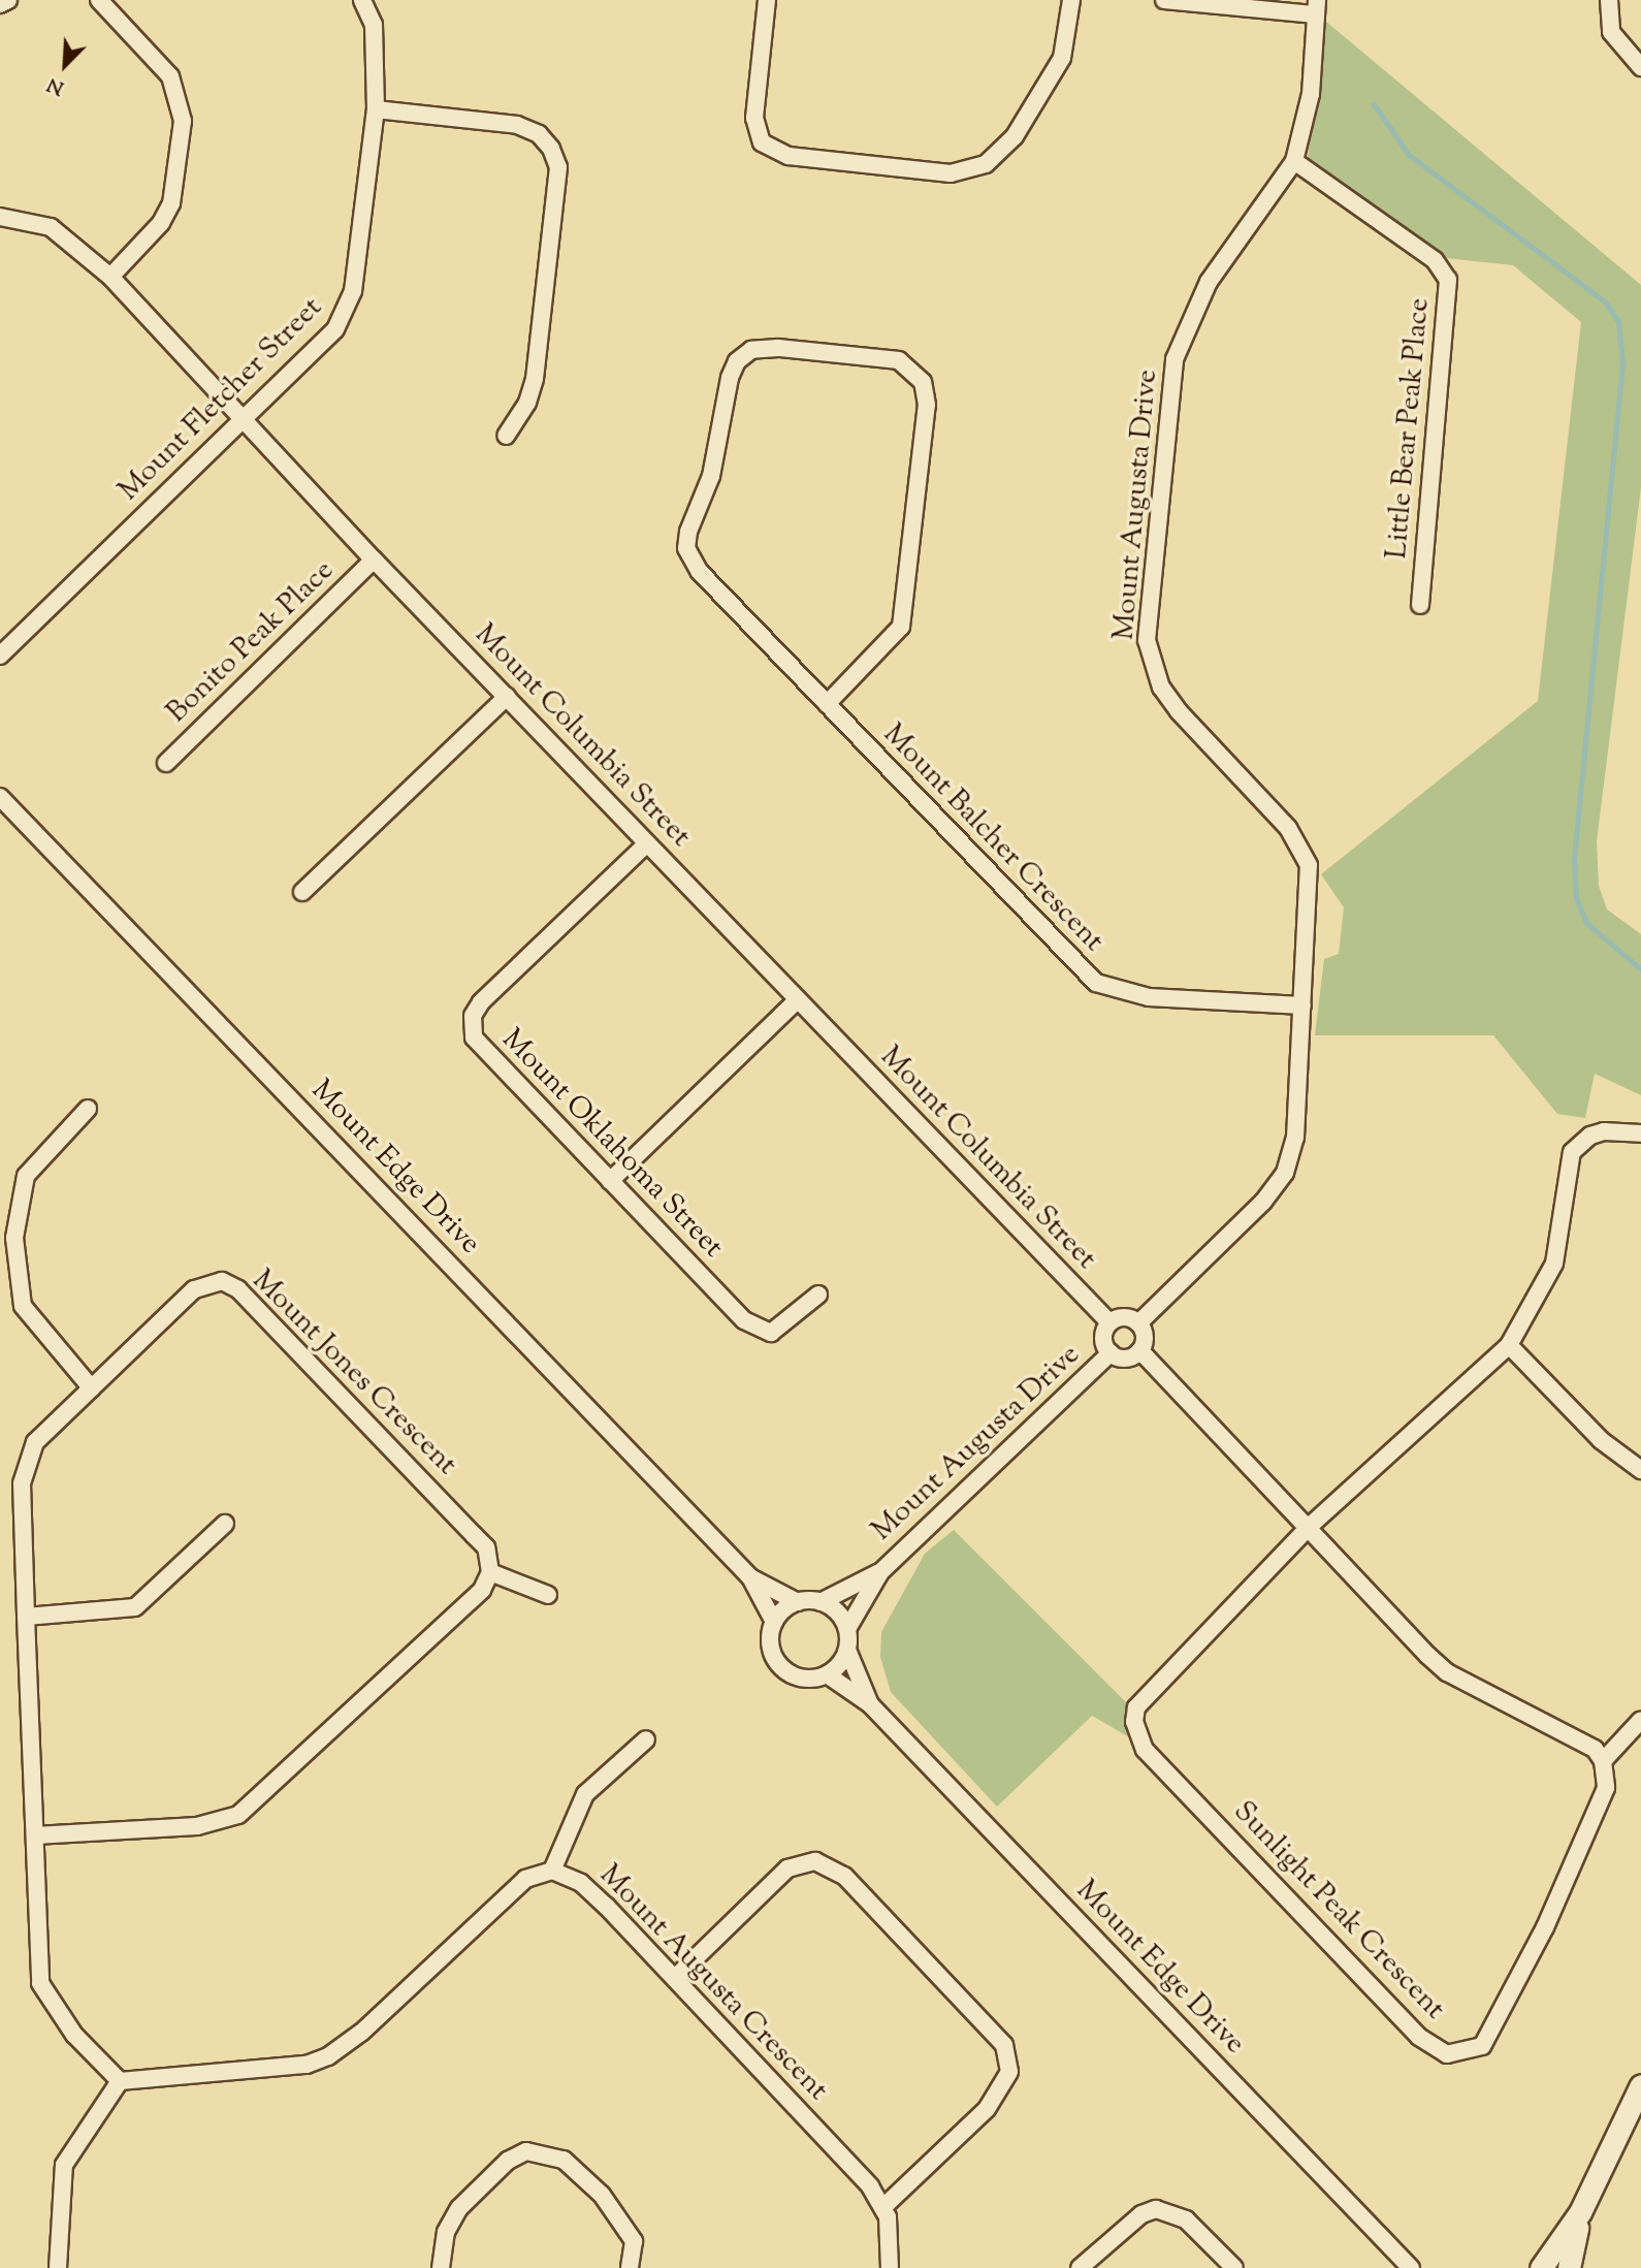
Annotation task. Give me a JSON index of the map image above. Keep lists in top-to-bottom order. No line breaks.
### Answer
{"streets":{"street":["Mount Fletcher Street","Little Bear Peak Place","Mount Augusta Drive","Bonito Peak Place","Mount Columbia Street","Mount Balcher Crescent","Mount Oklahoma Street","Mount Edge Drive","Mount Jones Crescent","Sunlight Peak Crescent","Mount Augusta Crescent"]},"crossings":[["Mount Fletcher Street","Mount Columbia Street"],["Little Bear Peak Place","Mount Augusta Drive"],["Mount Augusta Drive","Mount Columbia Street"],["Mount Augusta Drive","Mount Balcher Crescent"],["Mount Augusta Drive","Mount Edge Drive"],["Bonito Peak Place","Mount Columbia Street"],["Mount Columbia Street","Mount Oklahoma Street"],["Mount Jones Crescent","Mount Augusta Crescent"]],"north":"bottom left"}
